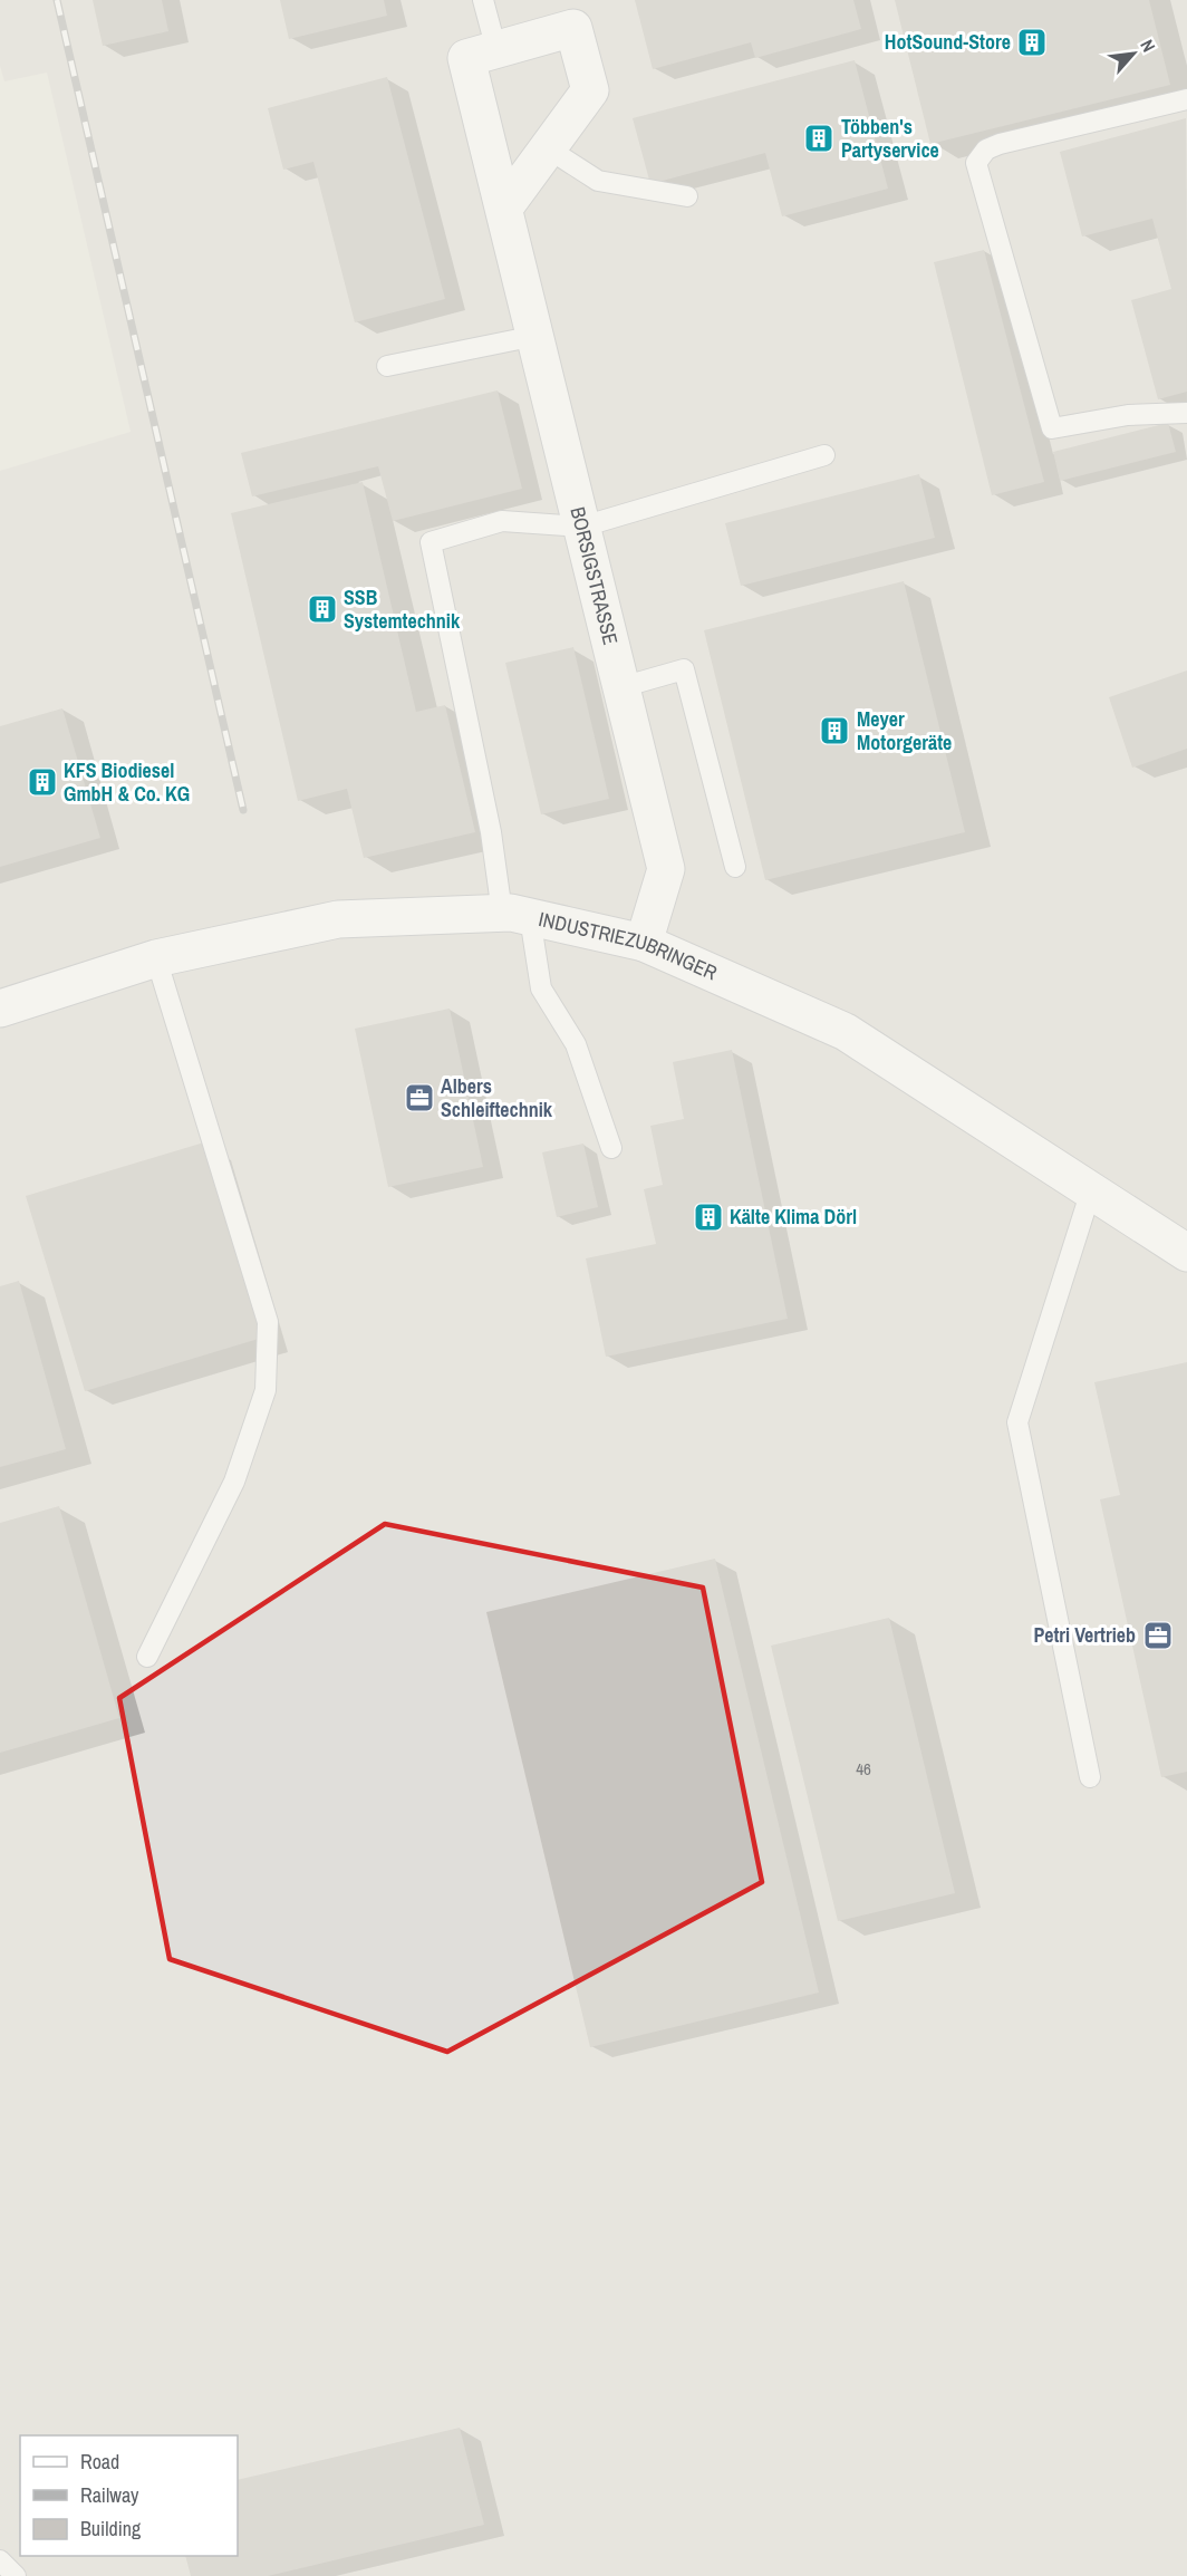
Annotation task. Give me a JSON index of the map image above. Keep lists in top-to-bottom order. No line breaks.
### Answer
{"streets":{"street":["BORSIGSTRASSE","INDUSTRIEZUBRINGER"]},"crossings":[["BORSIGSTRASSE","INDUSTRIEZUBRINGER"]],"places":{"building":["HotSound-Store","Többen's Partyservice","SSB Systemtechnik","Meyer Motorgeräte","KFS Biodiesel GmbH & Co. KG","Kälte Klima Dörl"],"office":["Albers Schleiftechnik","Petri Vertrieb"]},"house_numbers":["46"],"legend":["Road","Railway","Building"],"north":"top right"}
